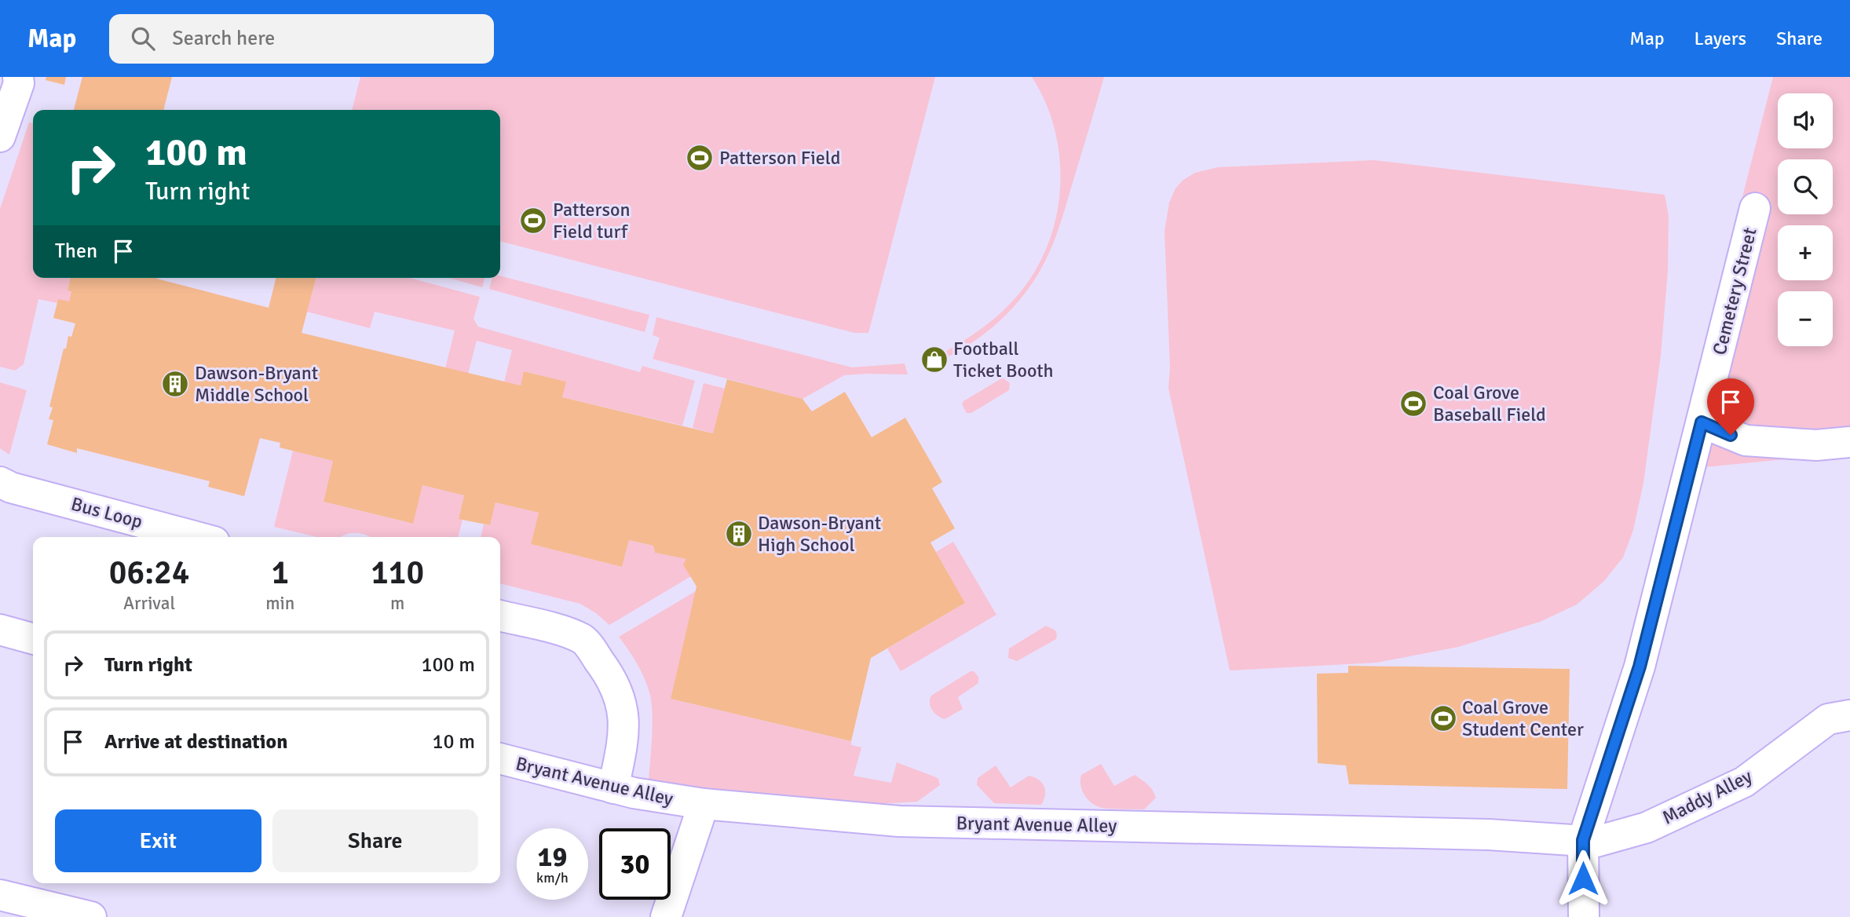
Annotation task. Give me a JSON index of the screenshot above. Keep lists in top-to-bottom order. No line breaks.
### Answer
{"streets":{"street":["Cemetery Street","Bus Loop","Bryant Avenue Alley","Maddy Alley"]},"crossings":[["Cemetery Street","Bryant Avenue Alley"],["Cemetery Street","Maddy Alley"],["Bryant Avenue Alley","Maddy Alley"]],"places":{"sports":["Patterson Field","Patterson Field turf","Coal Grove Baseball Field","Coal Grove Student Center"],"shop":["Football Ticket Booth"],"building":["Dawson-Bryant Middle School","Dawson-Bryant High School"]},"page":{"header":"Map","search":"Search here","nav":["Map","Layers","Share"],"map_buttons":["+","−"],"turn":["100 m","Turn right"],"then":"Then","eta":["06:24","Arrival","1","min","110","m"],"list":[{"name":"Turn right","value":"100 m"},{"name":"Arrive at destination","value":"10 m"}],"buttons":["Exit","Share"],"speed":"19 km/h","limit":"30"}}
